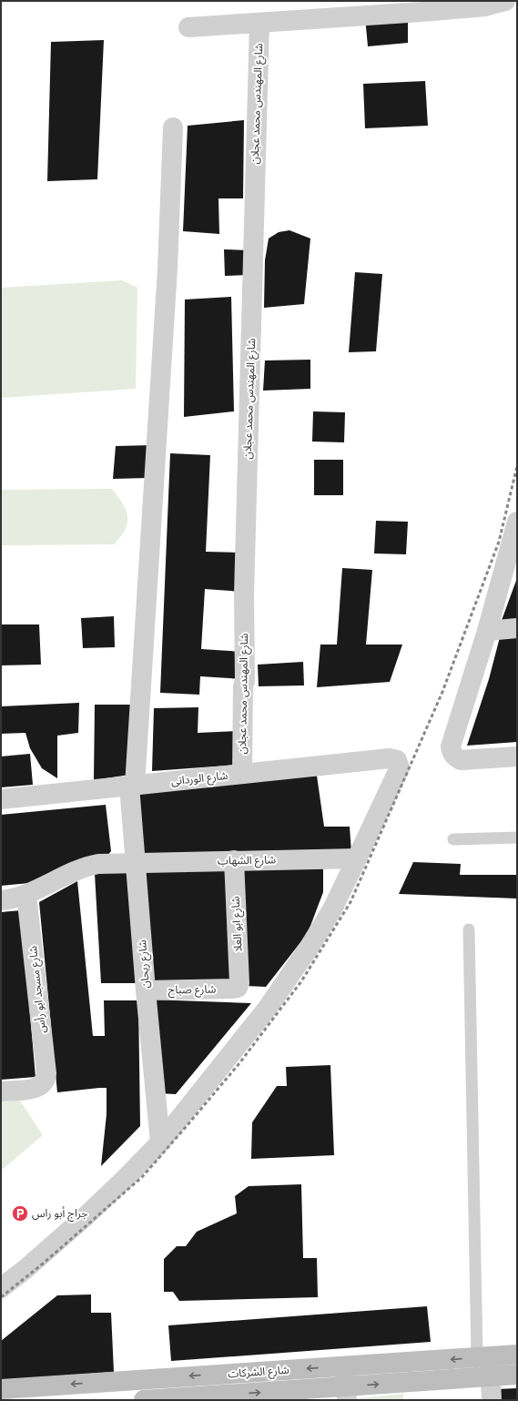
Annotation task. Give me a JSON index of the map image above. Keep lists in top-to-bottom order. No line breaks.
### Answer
{"streets":{"main road":["شارع الشركات"],"street":["شارع المهندس محمد عجلان","شارع الوردانى","شارع الشهاب","شارع ابو العلا","شارع ريحان","شارع مسجد ابو رأس","شارع صباح"]},"crossings":[["شارع المهندس محمد عجلان","شارع الوردانى"],["شارع الوردانى","شارع الشهاب"],["شارع الوردانى","شارع ريحان"],["شارع الشهاب","شارع ابو العلا"],["شارع الشهاب","شارع ريحان"],["شارع الشهاب","شارع مسجد ابو رأس"],["شارع ابو العلا","شارع صباح"],["شارع ريحان","شارع صباح"]],"places":{"parking":["جراج أبو راس"]}}
